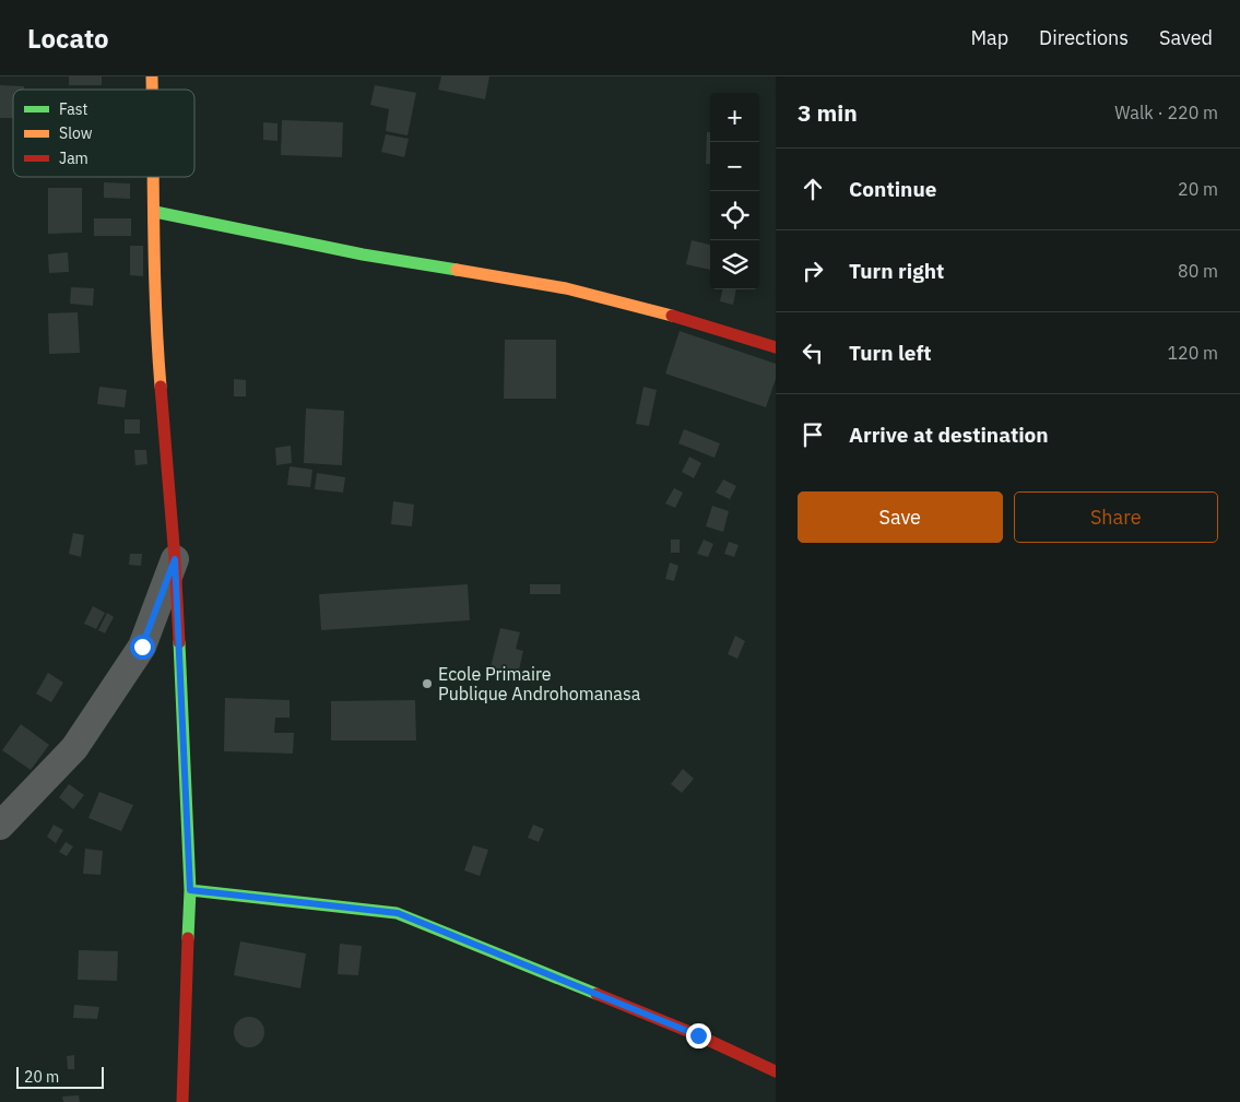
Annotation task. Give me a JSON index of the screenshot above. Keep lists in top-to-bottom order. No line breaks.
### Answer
{"places":["Ecole Primaire Publique Androhomanasa"],"legend":["Fast","Slow","Jam"],"scale_bar":"20 m","page":{"header":"Locato","nav":["Map","Directions","Saved"],"heading":["3 min","Walk · 220 m"],"map_buttons":["+","−"],"list":[["Continue","20 m"],["Turn right","80 m"],["Turn left","120 m"],"Arrive at destination"],"buttons":["Save","Share"],"scale":"20 m"}}
